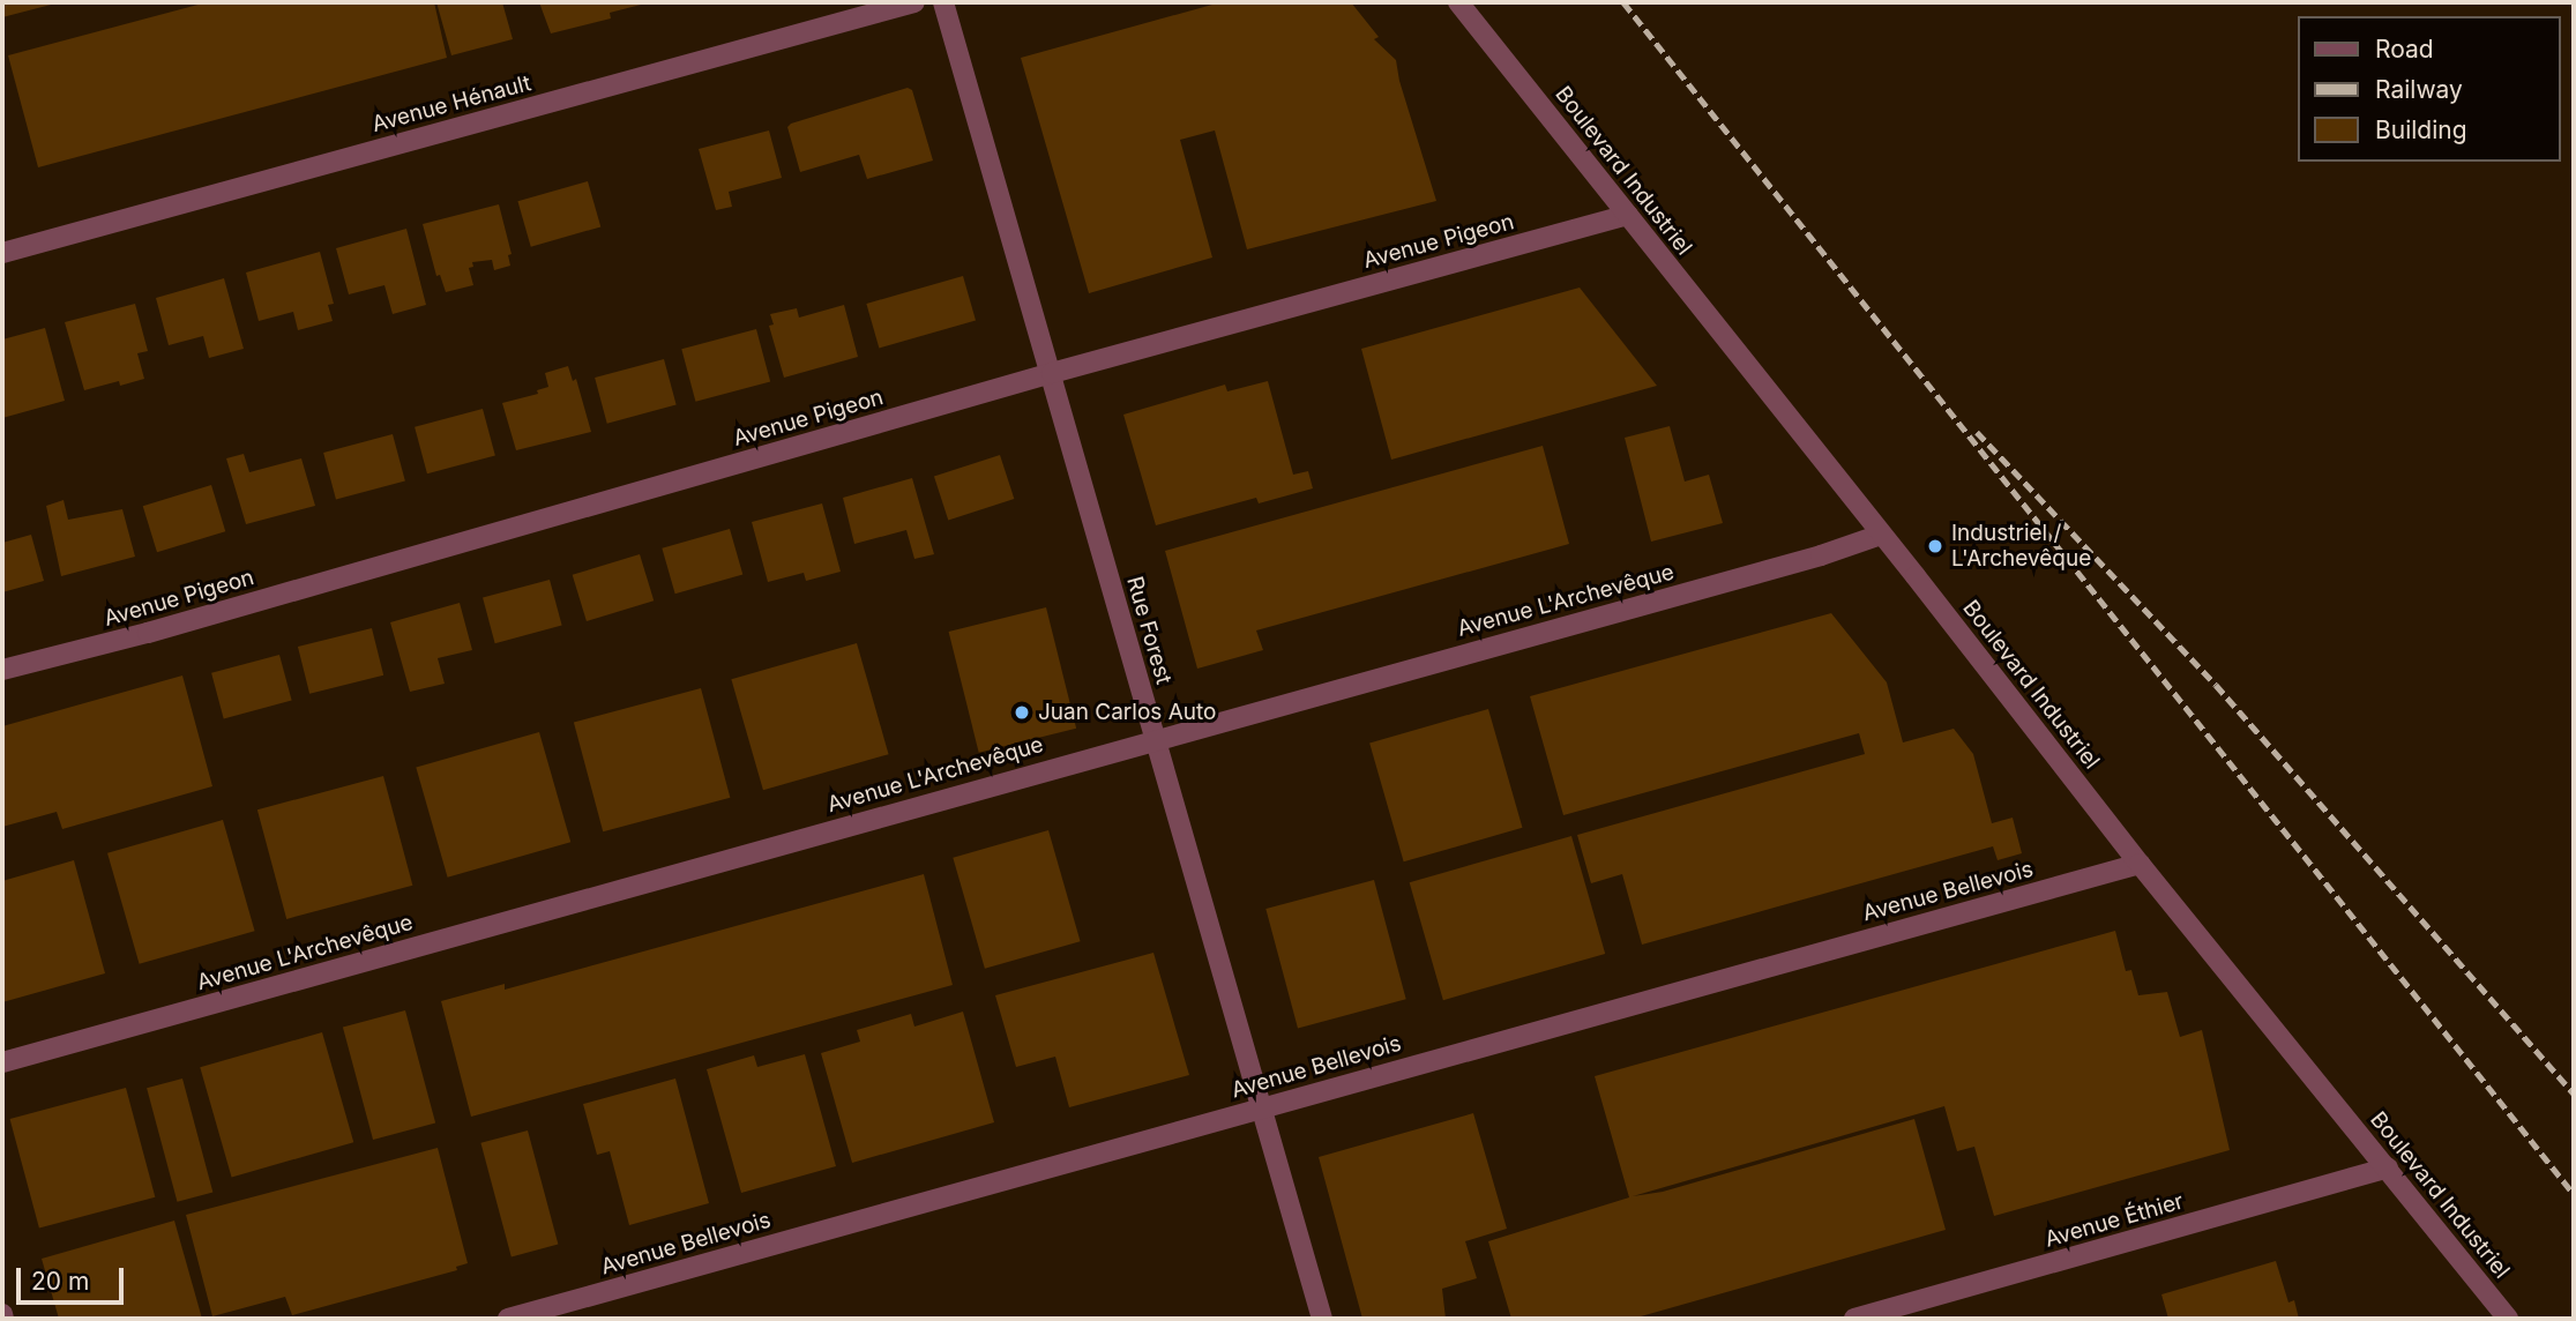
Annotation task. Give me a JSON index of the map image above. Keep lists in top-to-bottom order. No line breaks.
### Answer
{"streets":{"street":["Avenue Hénault","Boulevard Industriel","Avenue Pigeon","Avenue L'Archevêque","Rue Forest","Avenue Bellevois","Avenue Éthier"]},"crossings":[["Boulevard Industriel","Avenue Pigeon"],["Boulevard Industriel","Avenue L'Archevêque"],["Boulevard Industriel","Avenue Bellevois"],["Boulevard Industriel","Avenue Éthier"],["Avenue Pigeon","Rue Forest"],["Avenue L'Archevêque","Rue Forest"],["Rue Forest","Avenue Bellevois"]],"places":["Industriel / L'Archevêque","Juan Carlos Auto"],"legend":["Road","Railway","Building"],"scale_bar":"20 m"}
